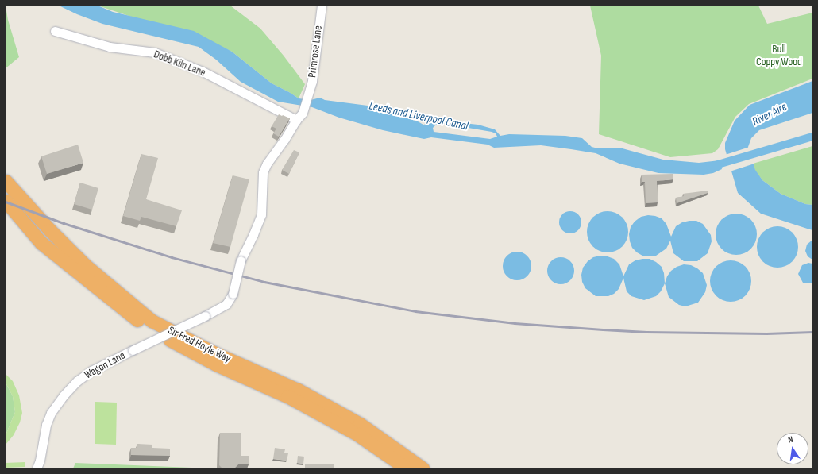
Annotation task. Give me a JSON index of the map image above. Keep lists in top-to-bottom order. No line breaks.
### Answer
{"streets":{"highway":["Sir Fred Hoyle Way"],"street":["Primrose Lane","Dobb Kiln Lane","Wagon Lane"]},"crossings":[["Primrose Lane","Dobb Kiln Lane"],["Primrose Lane","Wagon Lane"],["Dobb Kiln Lane","Wagon Lane"]],"water":["River Aire","Leeds and Liverpool Canal"],"parks":["Bull Coppy Wood"],"north":"top"}
